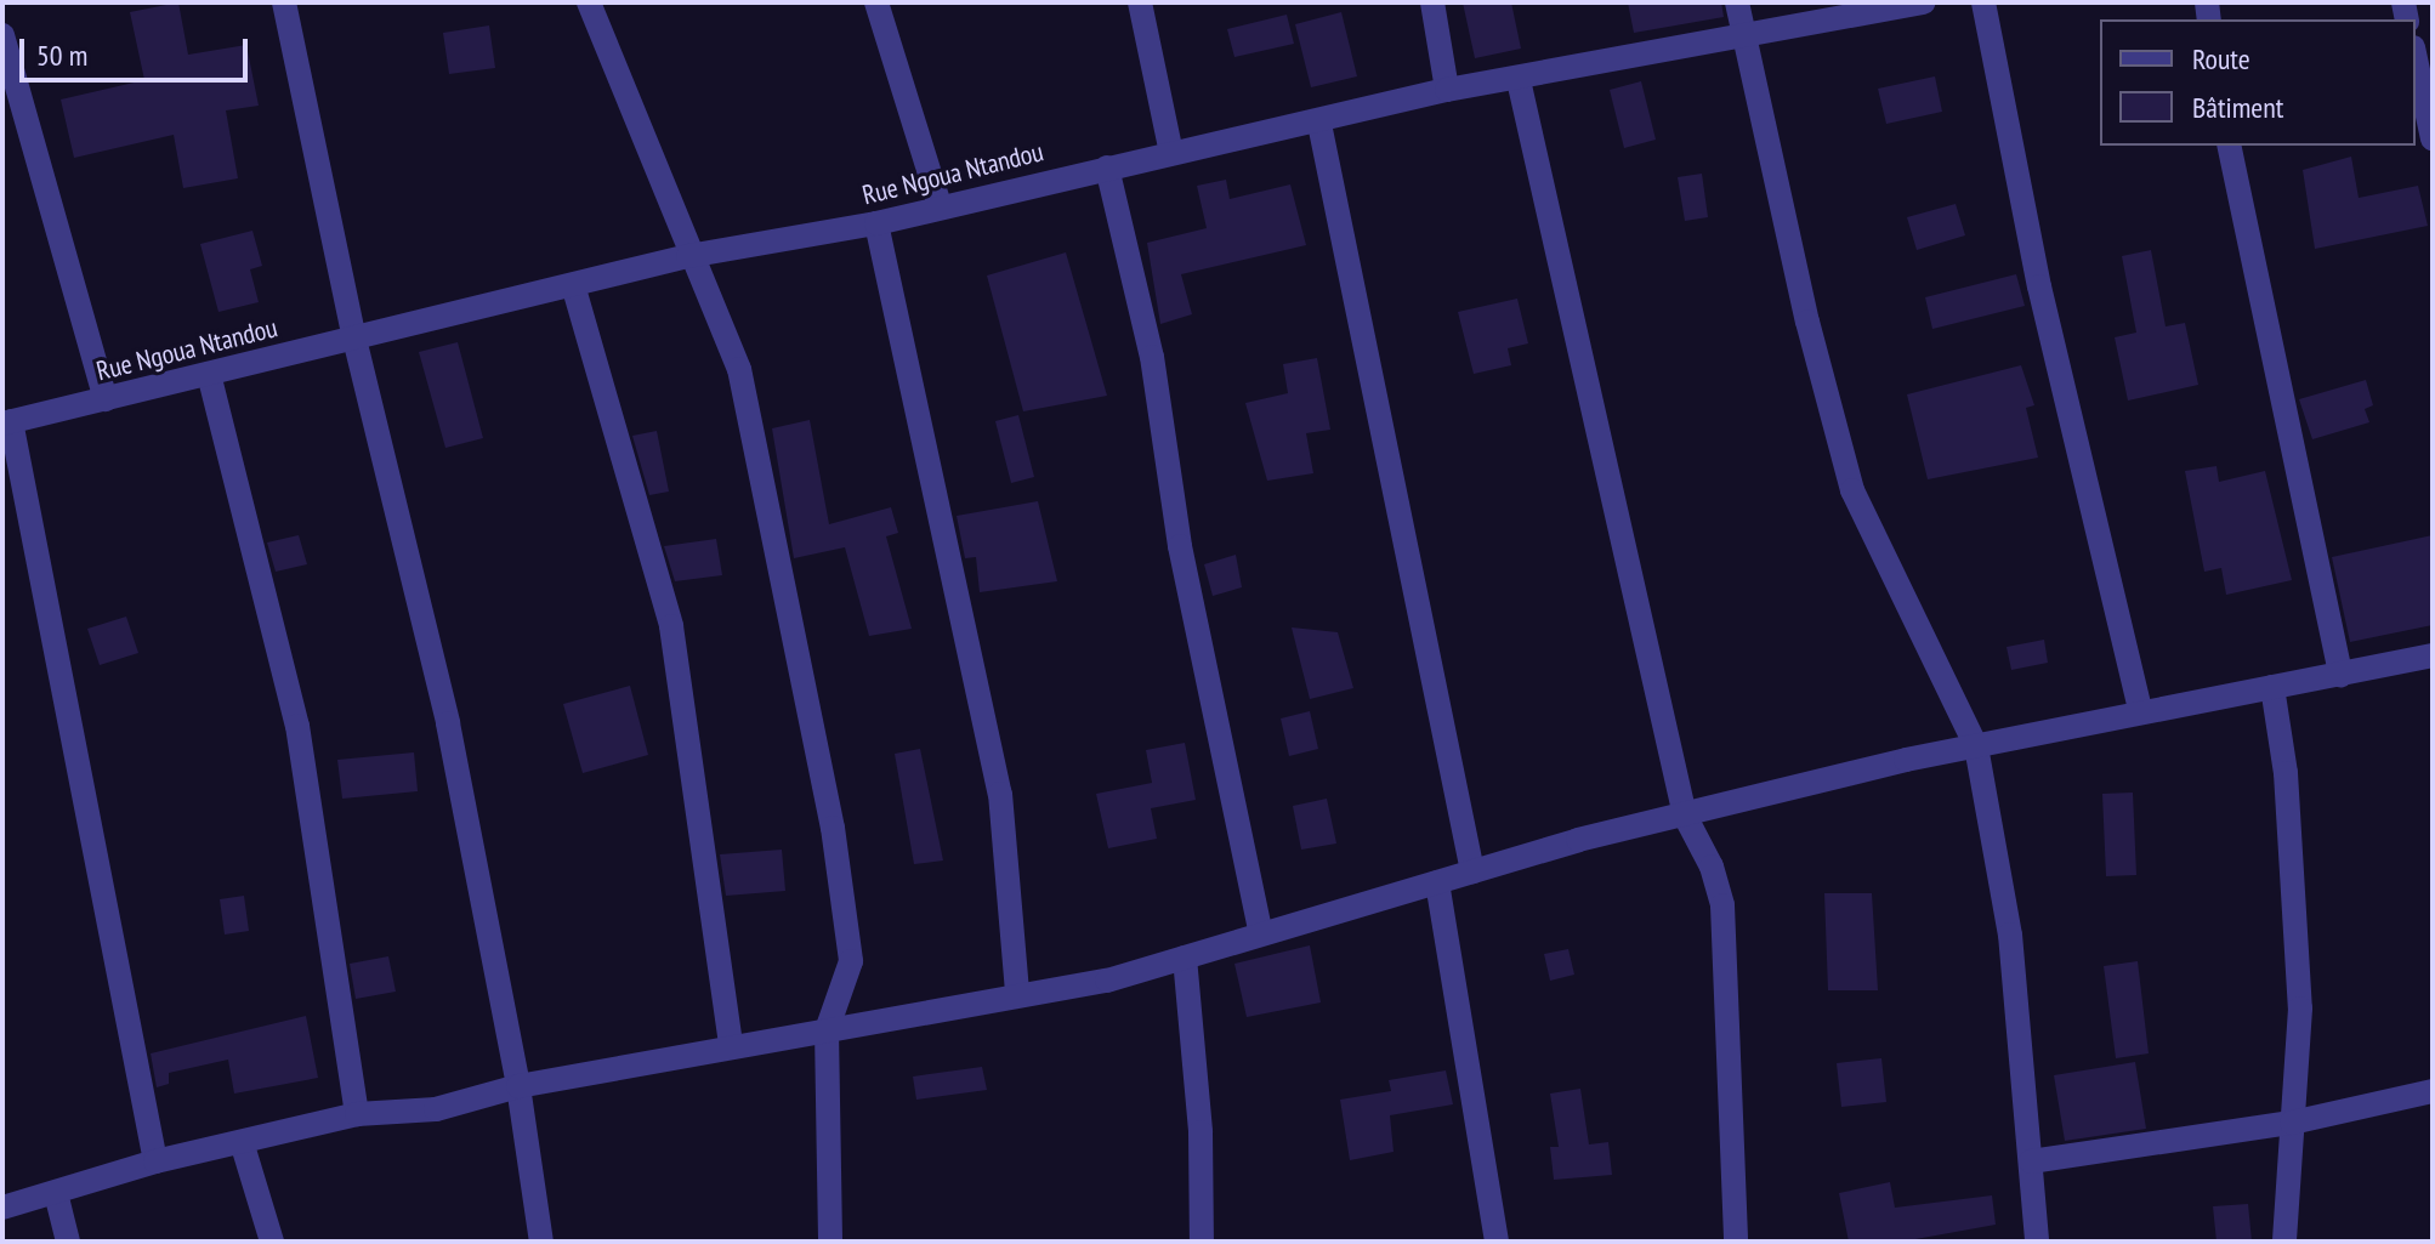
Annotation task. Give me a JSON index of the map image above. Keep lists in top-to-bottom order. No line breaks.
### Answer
{"streets":{"street":["Rue Ngoua Ntandou"]},"legend":["Route","Bâtiment"],"scale_bar":"50 m"}
